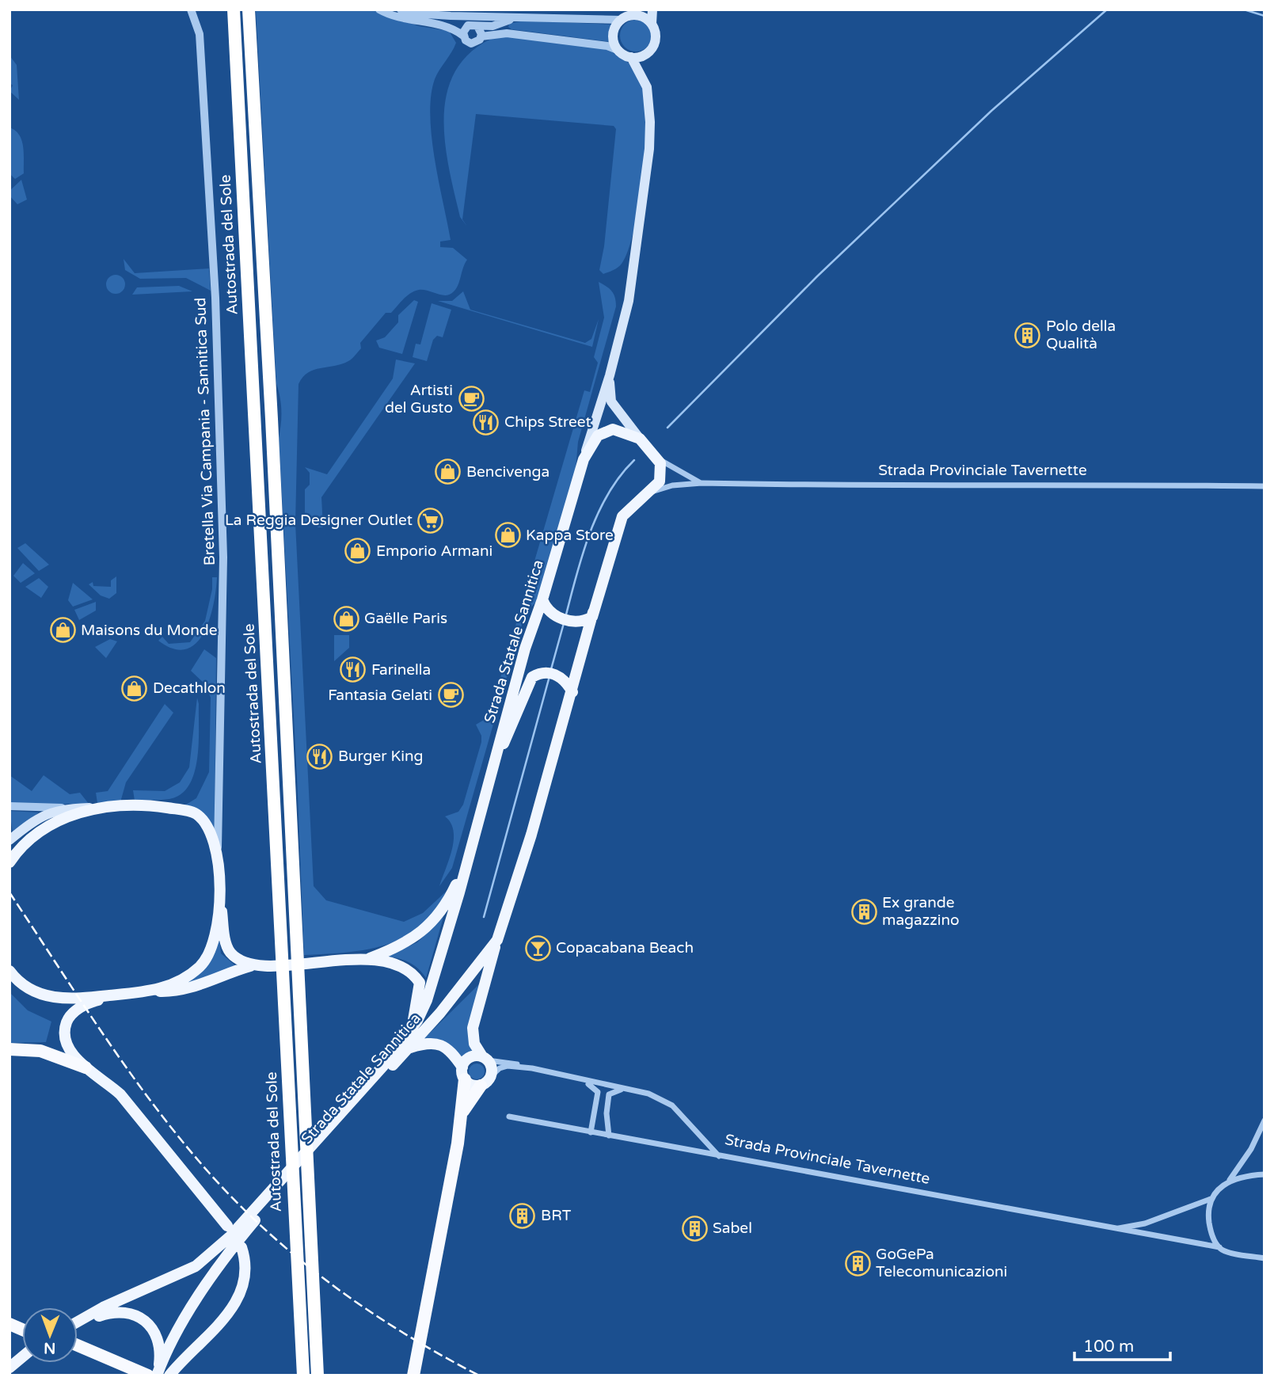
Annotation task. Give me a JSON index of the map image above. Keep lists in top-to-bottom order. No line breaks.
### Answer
{"streets":{"highway":["Autostrada del Sole"],"main road":["Strada Statale Sannitica"],"street":["Bretella Via Campania - Sannitica Sud","Strada Provinciale Tavernette"]},"crossings":[["Strada Provinciale Tavernette","Strada Statale Sannitica"]],"places":{"building":["Polo della Qualità","Ex grande magazzino","BRT","Sabel","GoGePa Telecomunicazioni"],"cafe":["Artisti del Gusto","Fantasia Gelati"],"restaurant":["Chips Street","Farinella","Burger King"],"shop":["Bencivenga","Kappa Store","Emporio Armani","Gaëlle Paris","Maisons du Monde","Decathlon"],"supermarket":["La Reggia Designer Outlet"],"bar":["Copacabana Beach"]},"scale_bar":"100 m","north":"bottom"}
